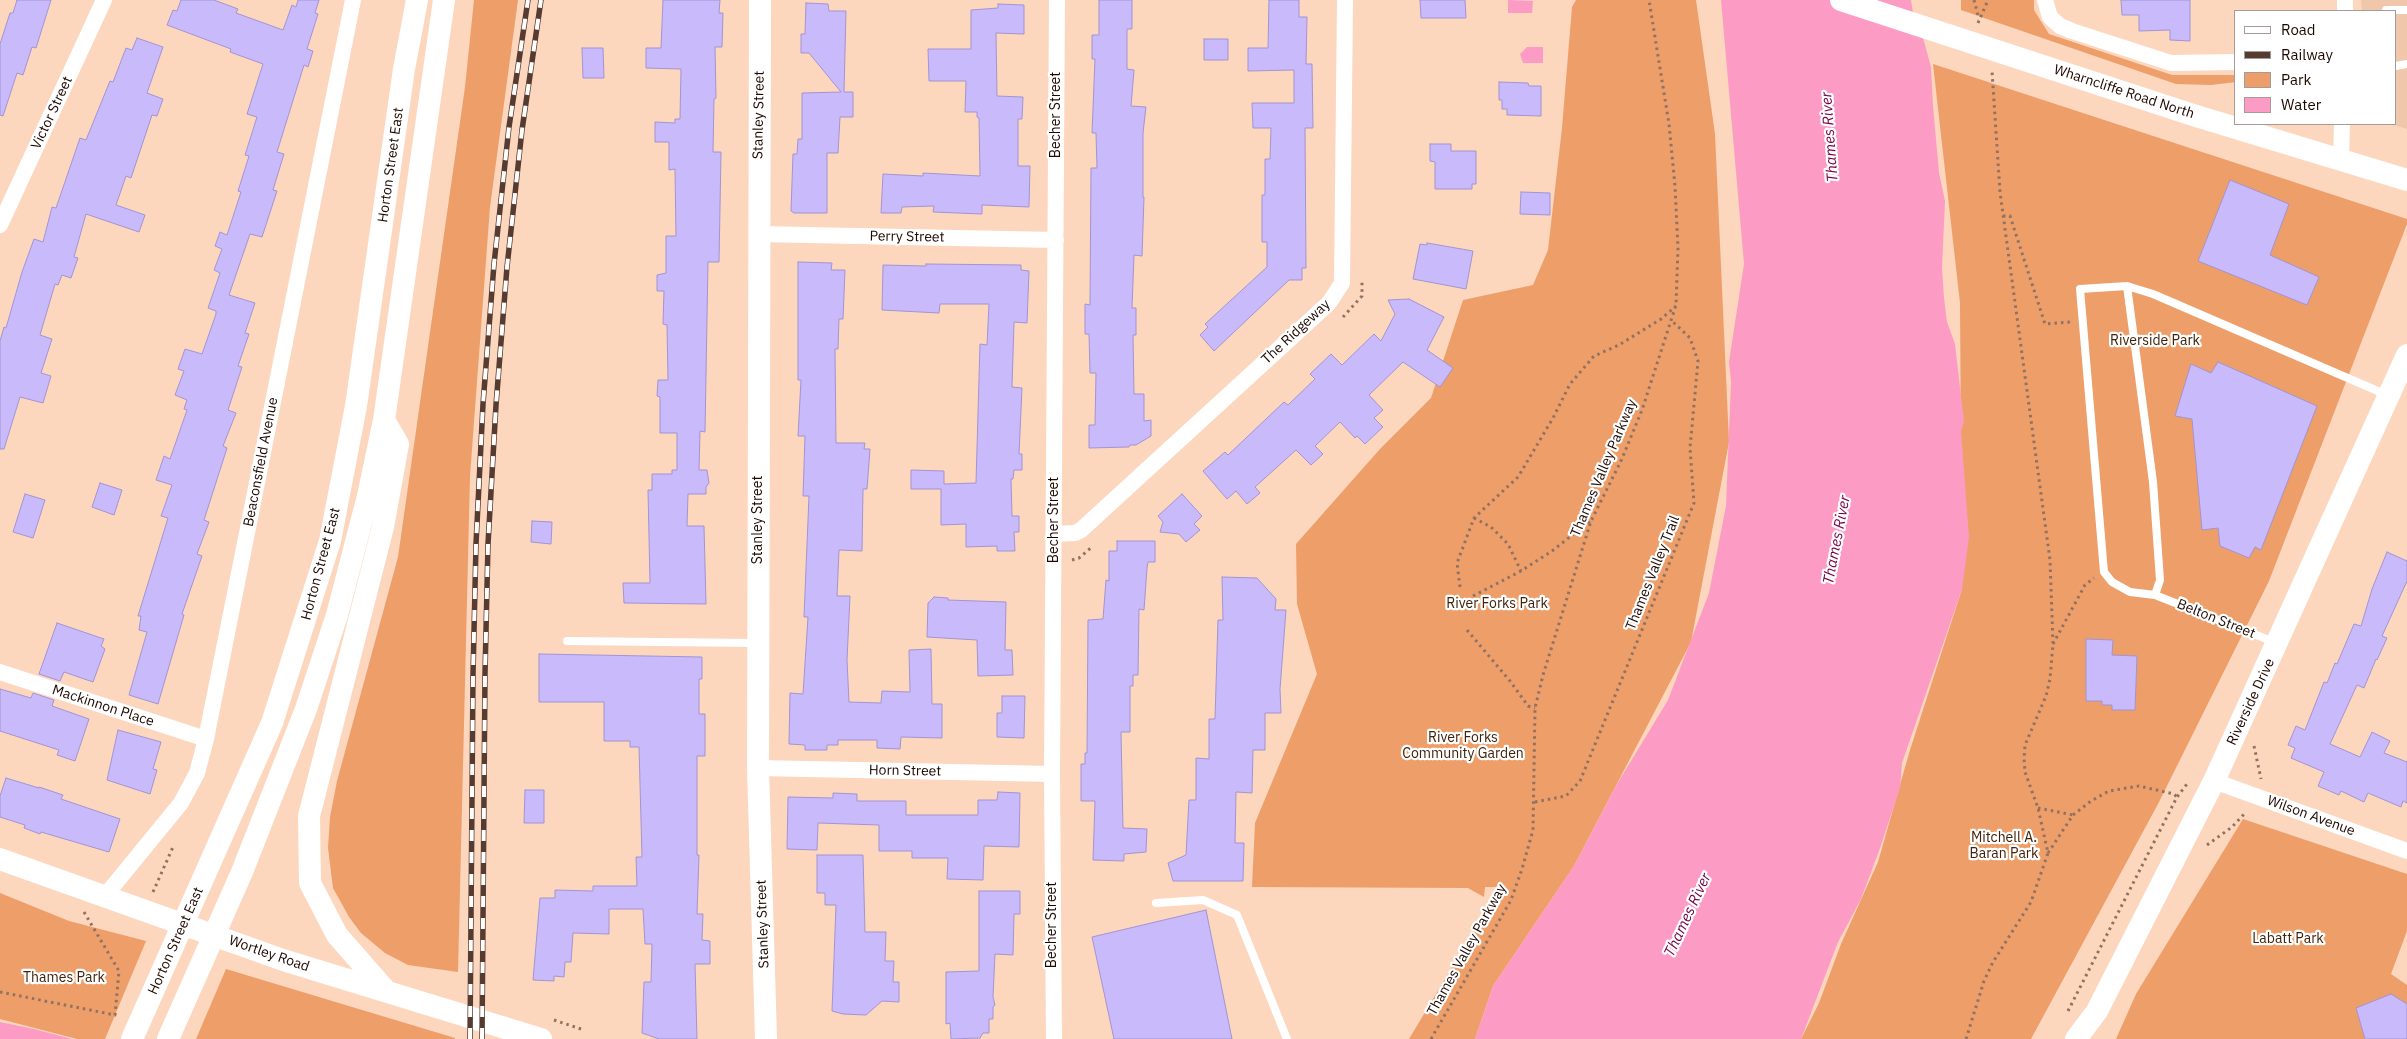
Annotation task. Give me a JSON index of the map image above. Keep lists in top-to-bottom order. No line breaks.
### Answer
{"streets":{"main road":["Wharncliffe Road North","Stanley Street","Horton Street East","Riverside Drive","Wortley Road"],"street":["Victor Street","Becher Street","Perry Street","The Ridgeway","Beaconsfield Avenue","Mackinnon Place","Horn Street","Wilson Avenue"],"lane":["Belton Street"],"path":["Thames Valley Parkway","Thames Valley Trail"]},"crossings":[["Stanley Street","Perry Street"],["Stanley Street","Horn Street"],["Becher Street","Perry Street"],["Becher Street","The Ridgeway"],["Becher Street","Horn Street"],["Beaconsfield Avenue","Mackinnon Place"],["Beaconsfield Avenue","Wortley Road"],["Thames Valley Parkway","Thames Valley Trail"],["Belton Street","Riverside Drive"],["Riverside Drive","Wilson Avenue"]],"water":["Thames River"],"parks":["Riverside Park","River Forks Park","River Forks Community Garden","Mitchell A. Baran Park","Labatt Park","Thames Park"],"legend":["Road","Railway","Park","Water"]}
